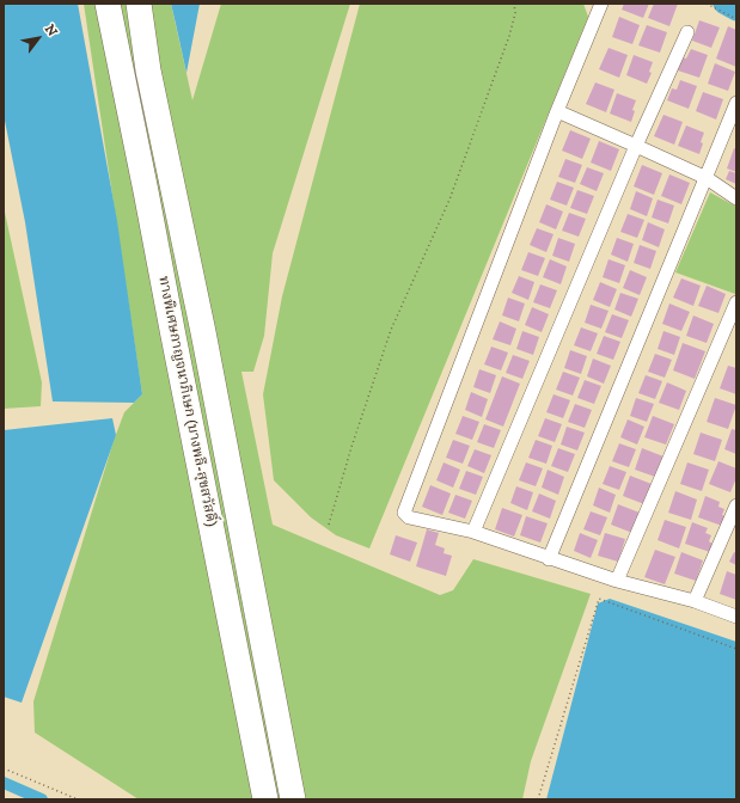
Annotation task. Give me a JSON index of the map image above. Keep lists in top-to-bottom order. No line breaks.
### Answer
{"streets":{"highway":["ทางพิเศษกาญจนาภิเษก (บางพลี-สุขสวัสดิ์)"]},"north":"top right"}
